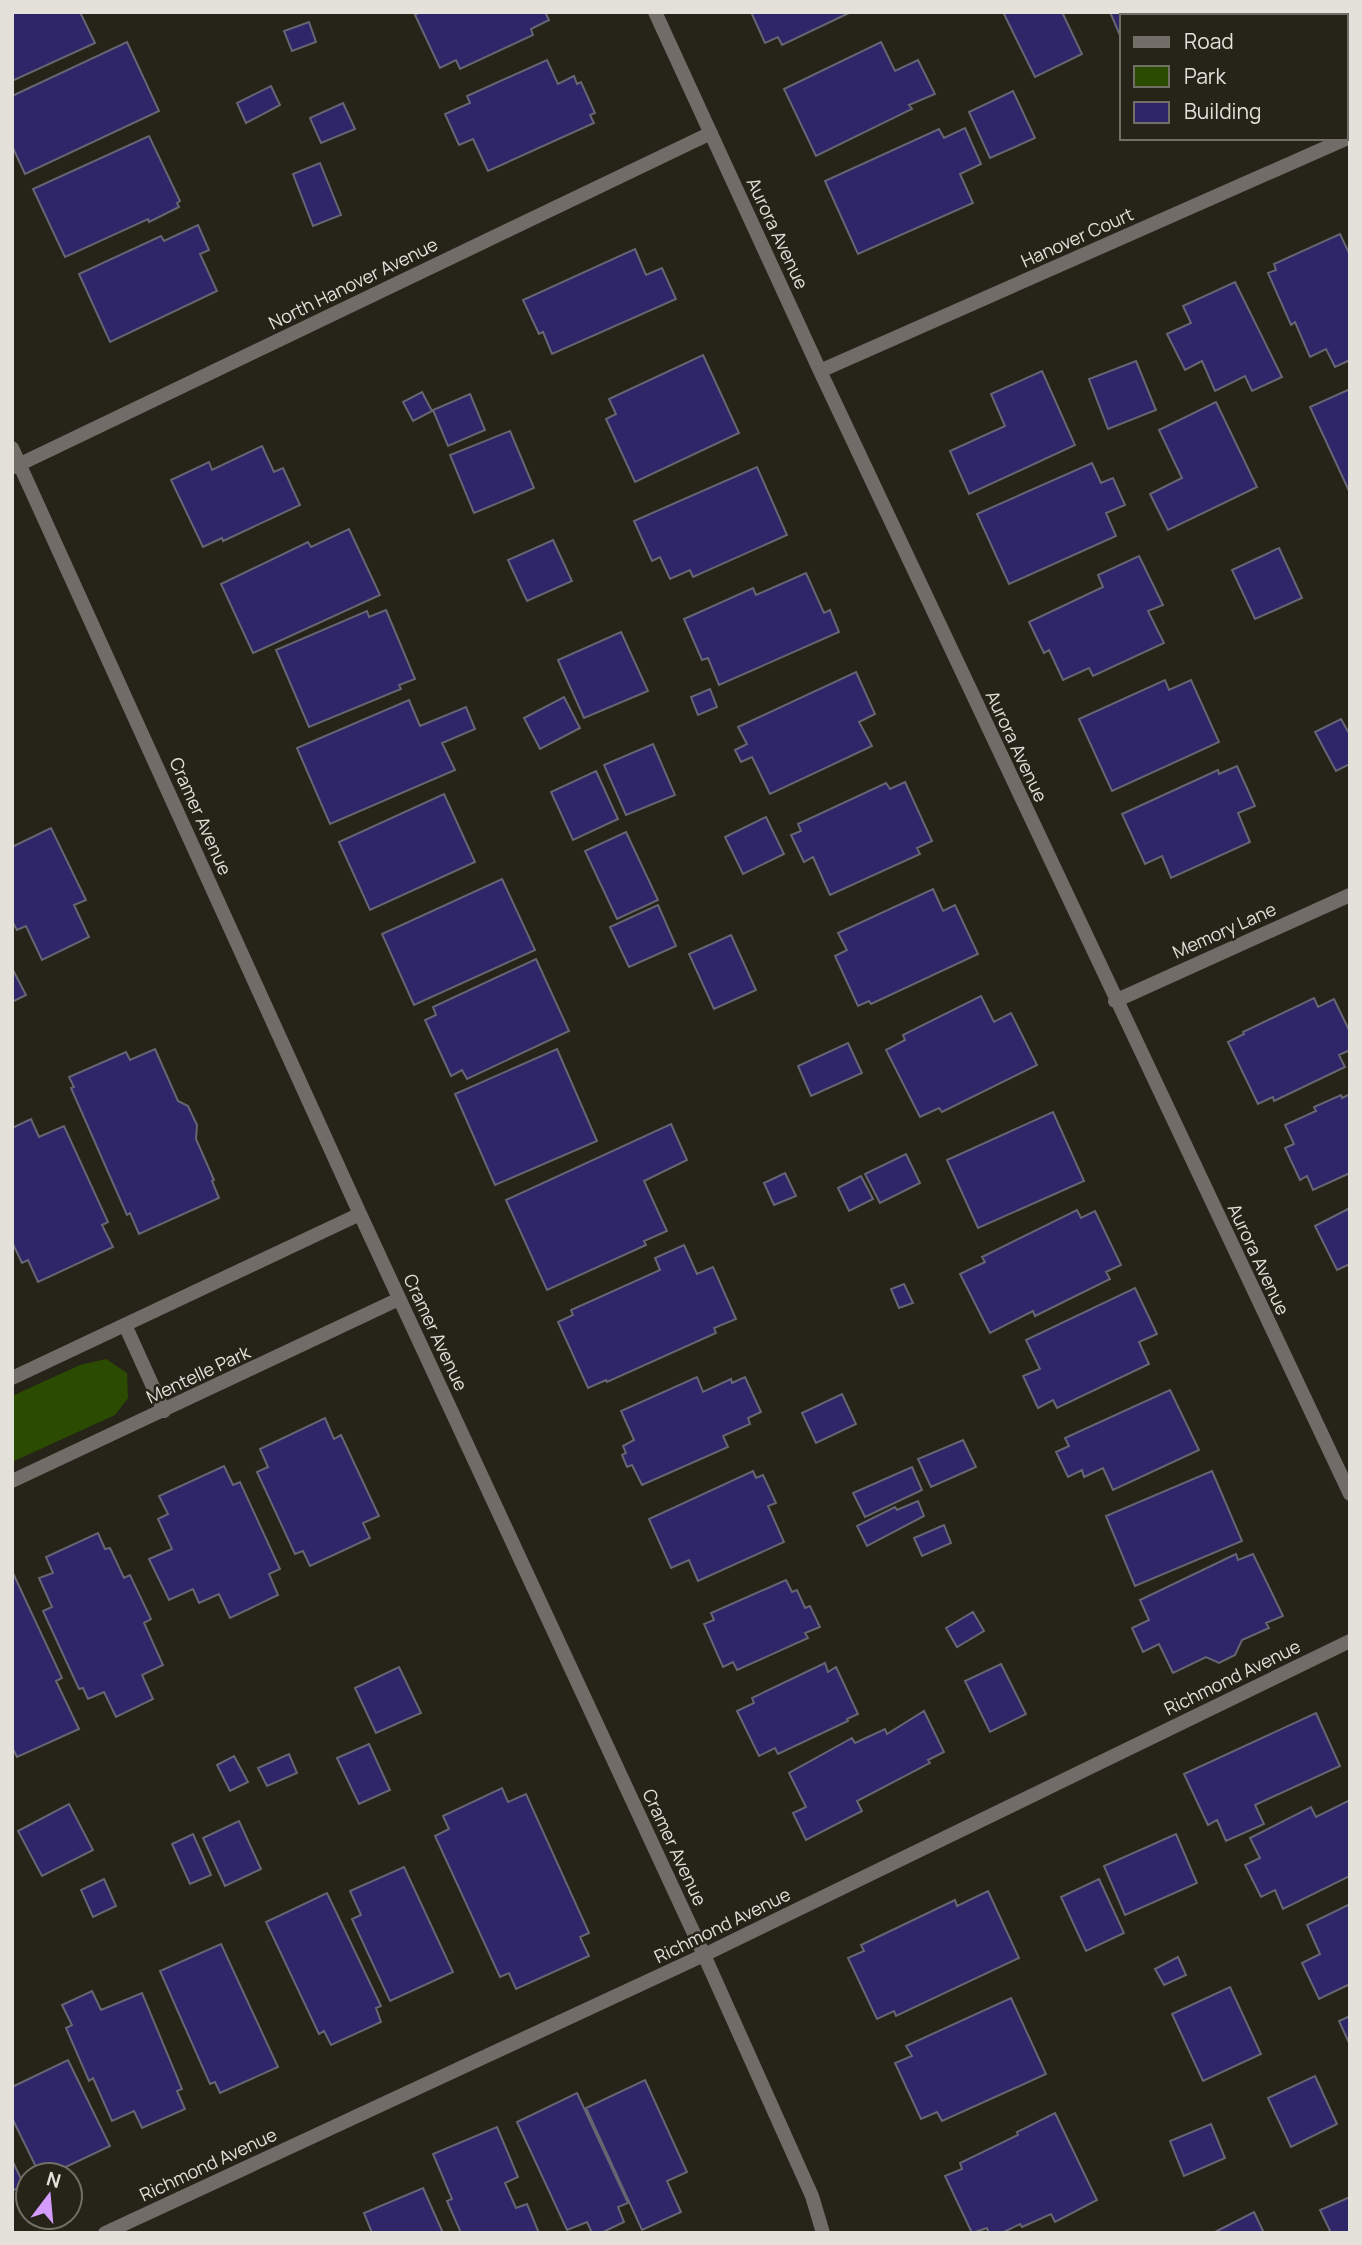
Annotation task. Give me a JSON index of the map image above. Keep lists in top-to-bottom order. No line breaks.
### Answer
{"streets":{"street":["Aurora Avenue","Hanover Court","North Hanover Avenue","Cramer Avenue","Memory Lane","Mentelle Park","Richmond Avenue"]},"crossings":[["Aurora Avenue","Hanover Court"],["Aurora Avenue","North Hanover Avenue"],["Aurora Avenue","Memory Lane"],["North Hanover Avenue","Cramer Avenue"],["Cramer Avenue","Mentelle Park"],["Cramer Avenue","Richmond Avenue"]],"legend":["Road","Park","Building"],"north":"top"}
